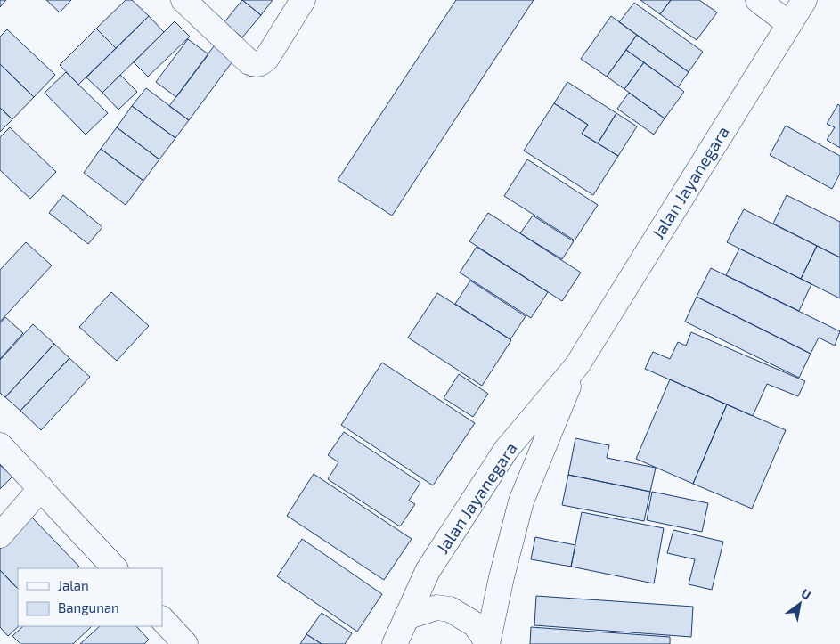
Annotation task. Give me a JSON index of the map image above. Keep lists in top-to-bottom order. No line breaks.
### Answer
{"streets":{"main road":["Jalan Jayanegara"]},"legend":["Jalan","Bangunan"],"north":"top right"}
